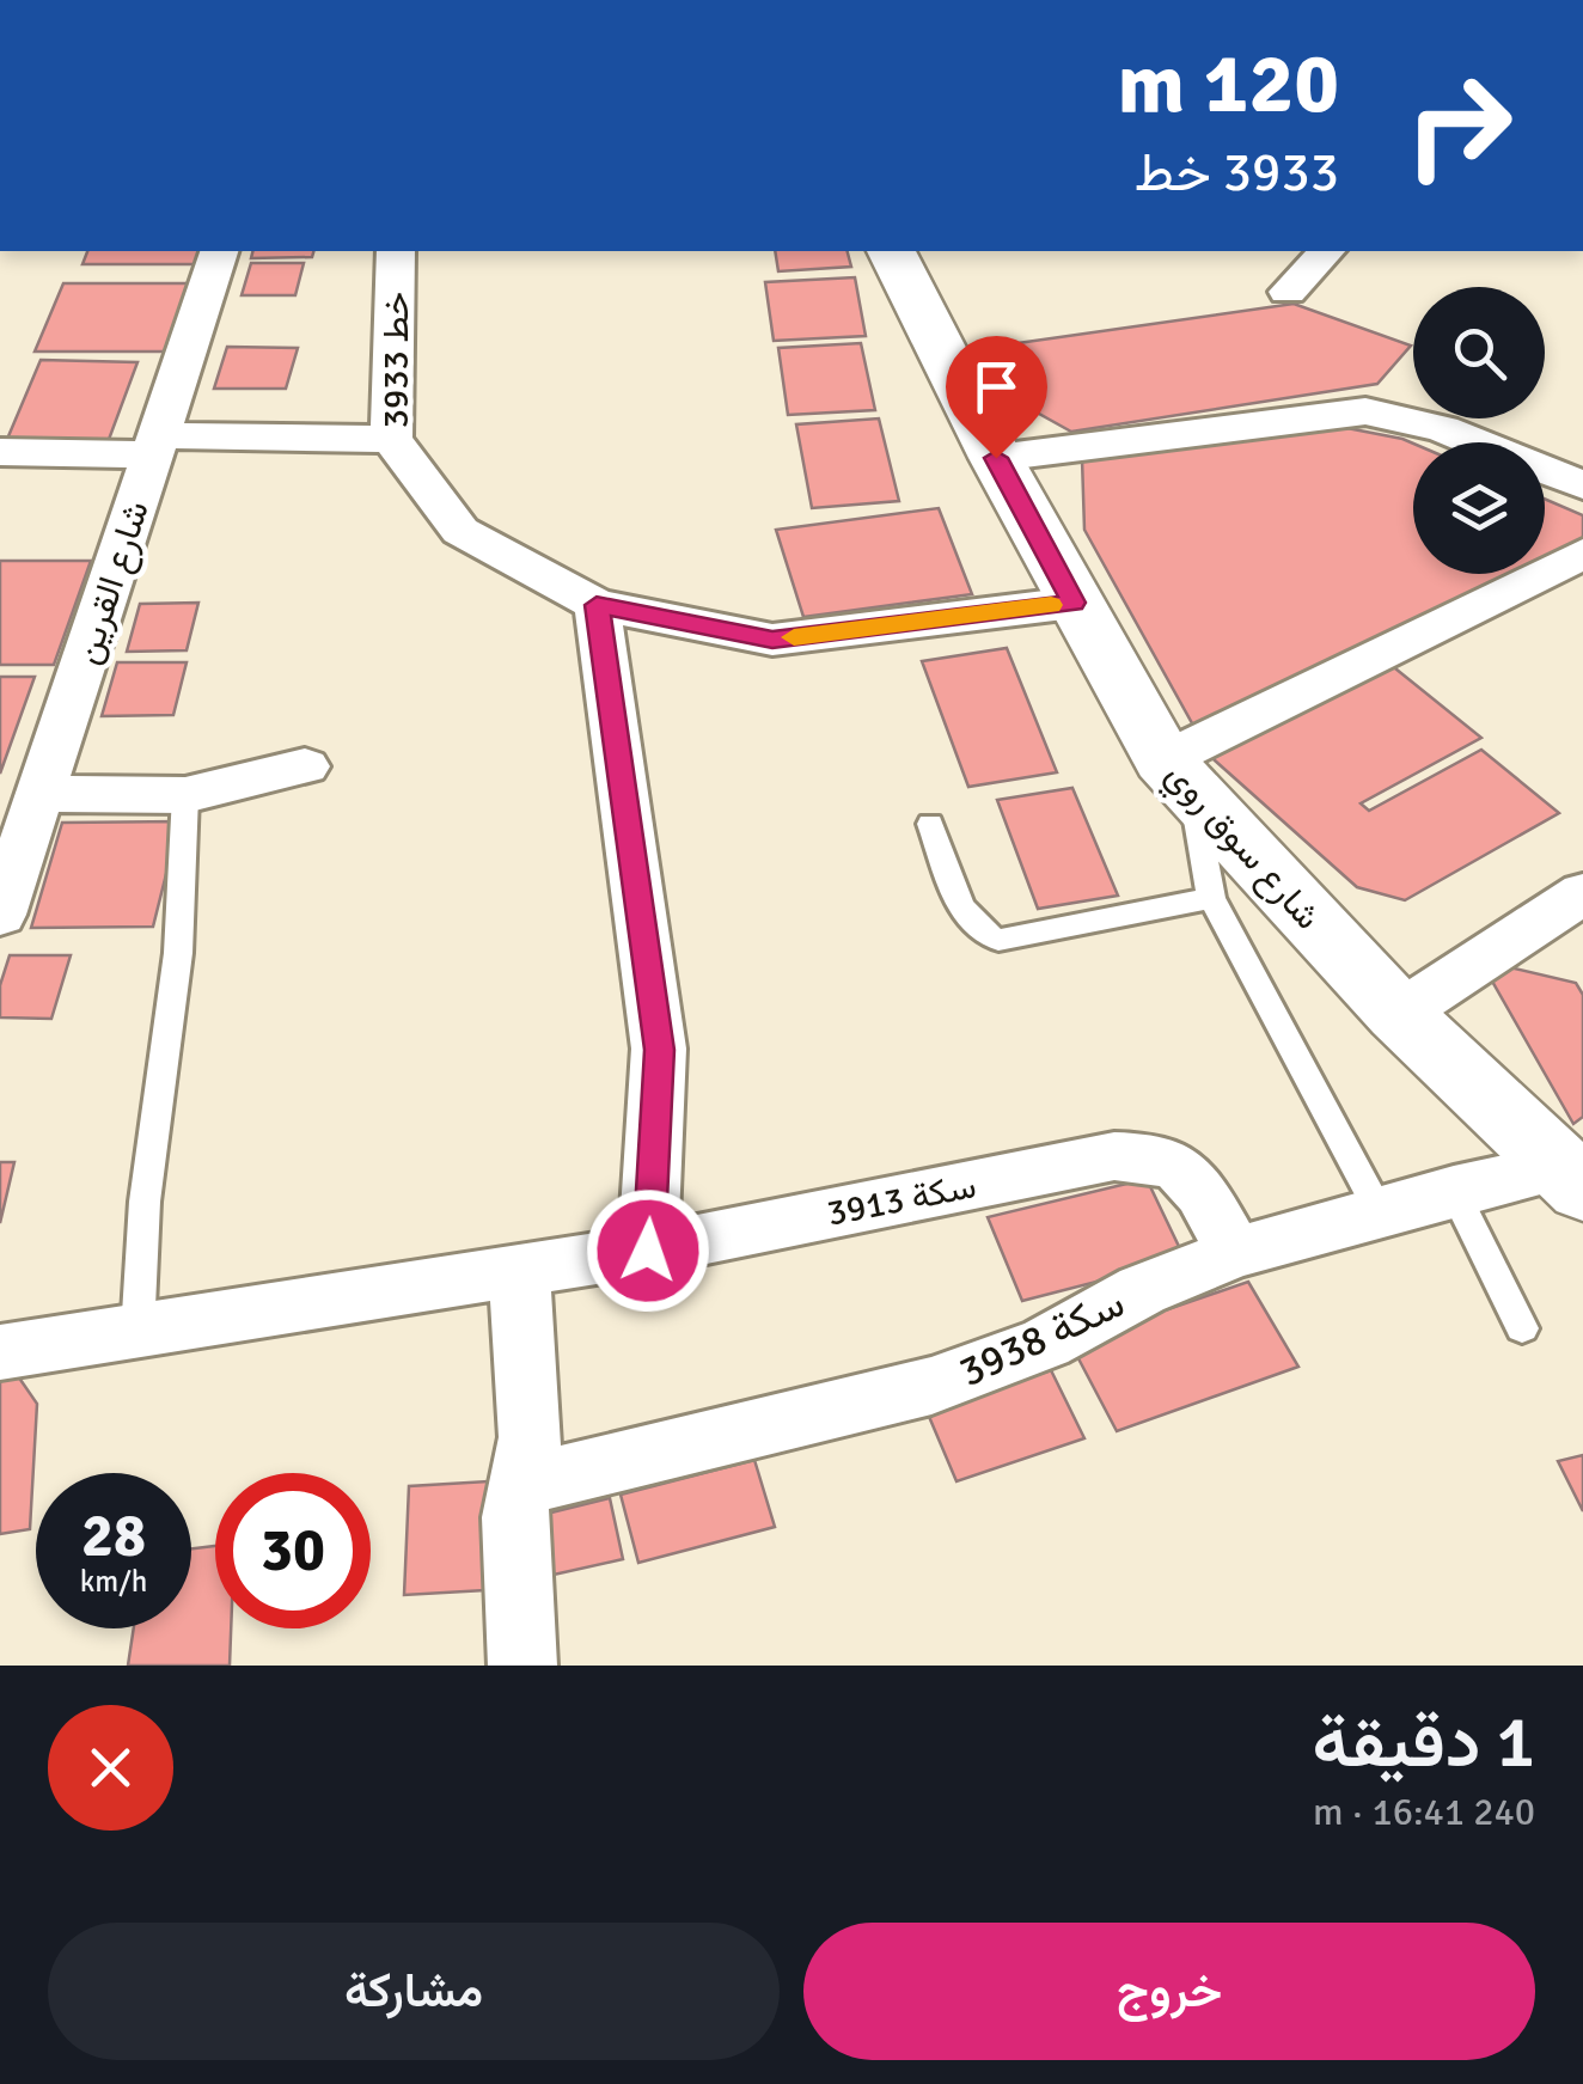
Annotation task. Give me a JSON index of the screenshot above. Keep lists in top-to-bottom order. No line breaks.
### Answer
{"streets":{"main road":["شارع سوق روي"],"street":["3933 خط","شارع القرين","سكة 3913","سكة 3938"]},"crossings":[["3933 خط","شارع سوق روي"],["شارع سوق روي","سكة 3938"],["سكة 3913","سكة 3938"]],"page":{"turn":["120 m","3933 خط"],"speed":"28 km/h","limit":"30","heading":["1 دقيقة","240 m · 16:41"],"buttons":["خروج","مشاركة"]}}
